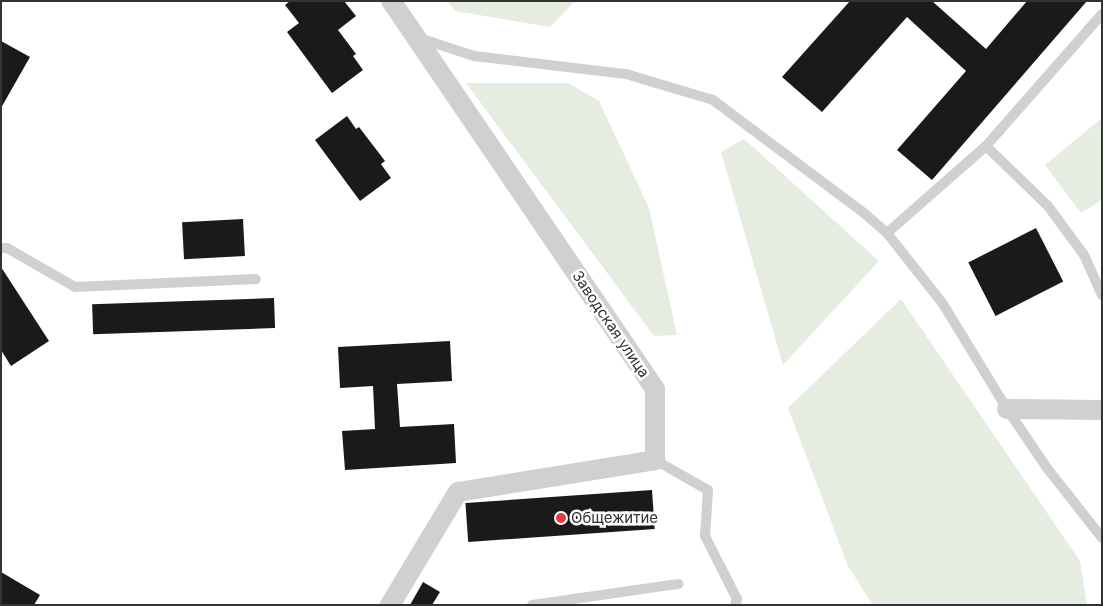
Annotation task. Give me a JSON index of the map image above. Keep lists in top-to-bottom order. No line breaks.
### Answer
{"streets":{"street":["Заводская улица"]},"places":["Общежитие"]}
